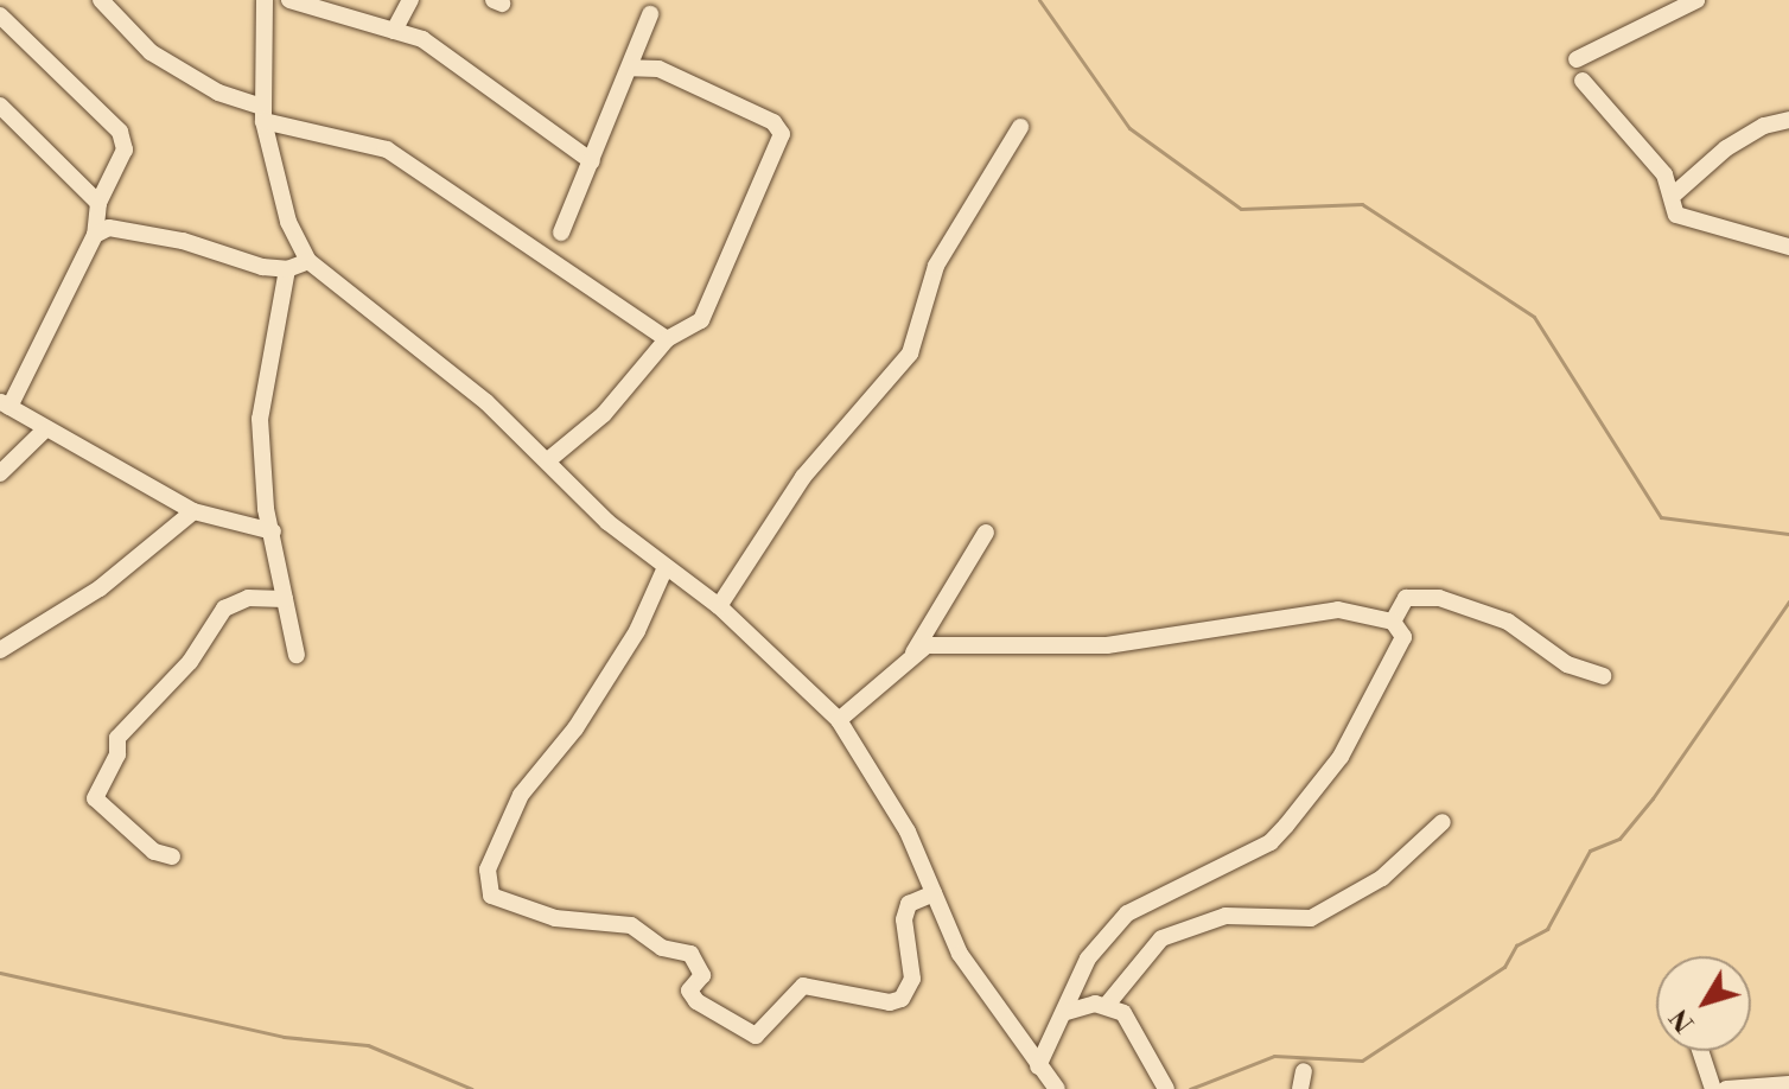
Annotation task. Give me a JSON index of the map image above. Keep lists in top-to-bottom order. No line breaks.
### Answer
{"north":"bottom left"}
